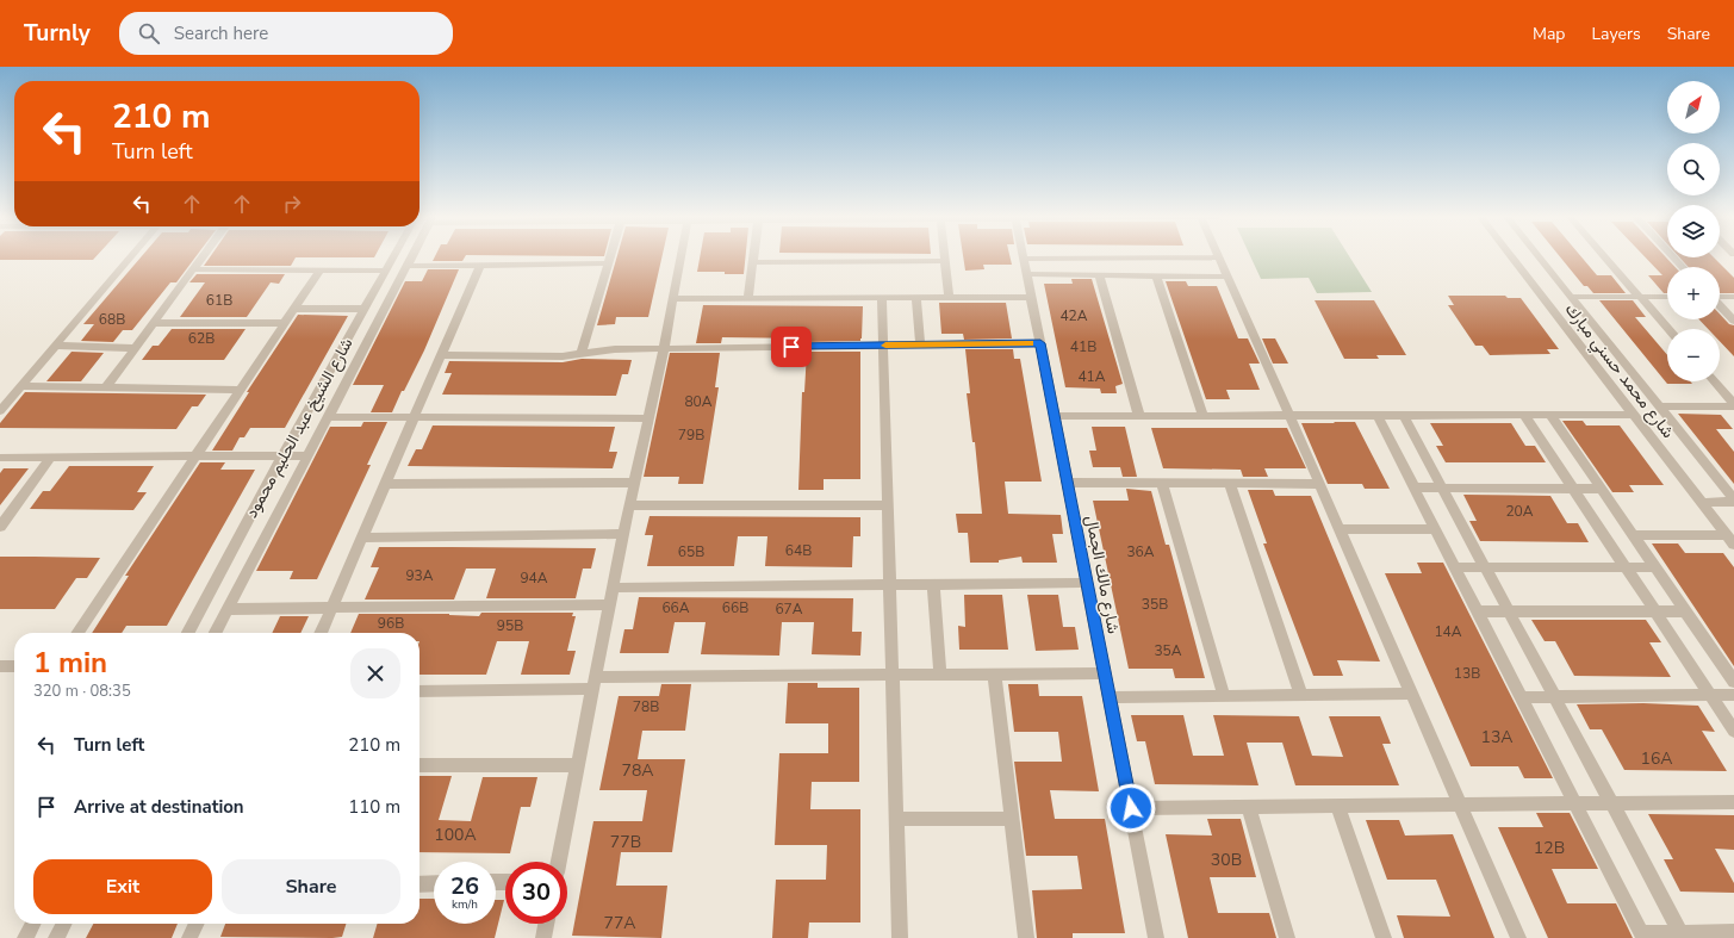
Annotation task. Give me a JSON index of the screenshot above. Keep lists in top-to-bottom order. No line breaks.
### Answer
{"streets":{"street":["شارع محمد حسني مبارك","شارع الشيخ عبد الحليم محمود","شارع مالك الجمال"]},"house_numbers":["61B","42A","68B","62B","41B","41A","80A","79B","20A","64B","65B","36A","93A","94A","35B","66A","66B","67A","96B","95B","14A","35A","13B","78B","13A","16A","78A","100A","77B","12B","30B","77A"],"north":"top right","page":{"header":"Turnly","search":"Search here","nav":["Map","Layers","Share"],"map_buttons":["+","−"],"turn":["210 m","Turn left"],"heading":["1 min","320 m · 08:35"],"list":[{"name":"Turn left","value":"210 m"},{"name":"Arrive at destination","value":"110 m"}],"buttons":["Exit","Share"],"speed":"26 km/h","limit":"30"}}
